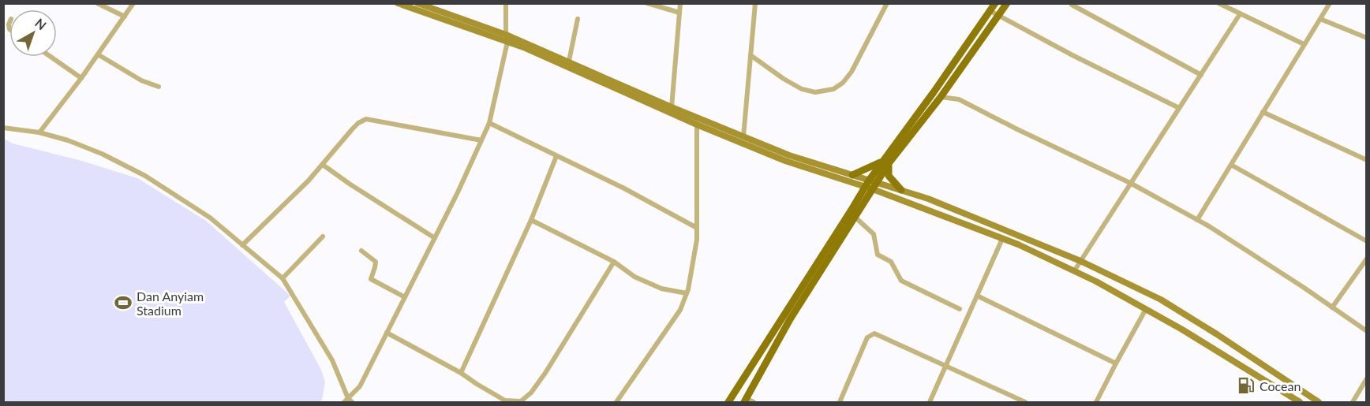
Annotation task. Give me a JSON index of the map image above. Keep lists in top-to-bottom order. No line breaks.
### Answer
{"places":{"sports":["Dan Anyiam Stadium"],"fuel station":["Cocean"]},"north":"top right"}
